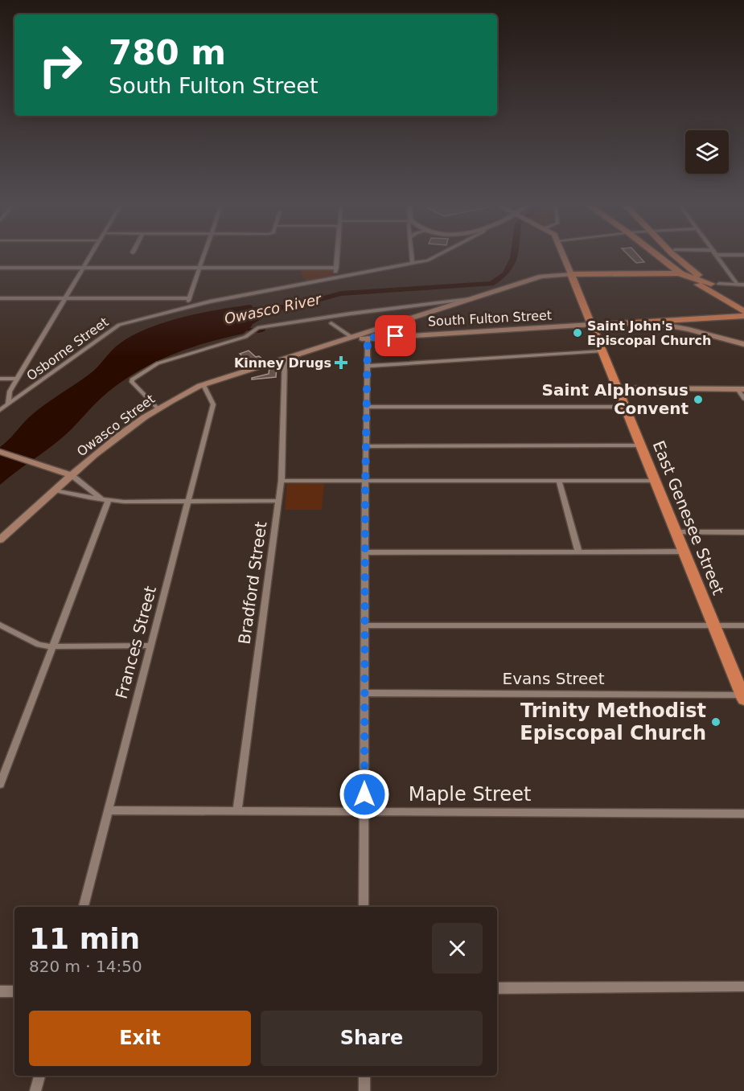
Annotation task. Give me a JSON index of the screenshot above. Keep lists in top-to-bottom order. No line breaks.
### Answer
{"streets":{"highway":["East Genesee Street"],"main road":["South Fulton Street","Owasco Street"],"street":["Osborne Street","Bradford Street","Frances Street","Evans Street","Maple Street"]},"crossings":[["South Fulton Street","Owasco Street"],["South Fulton Street","East Genesee Street"],["Owasco Street","East Genesee Street"],["Owasco Street","Bradford Street"],["Owasco Street","Frances Street"],["East Genesee Street","Evans Street"],["Bradford Street","Maple Street"],["Frances Street","Maple Street"]],"water":["Owasco River"],"places":{"other":["Saint John's Episcopal Church","Saint Alphonsus Convent","Trinity Methodist Episcopal Church"],"health":["Kinney Drugs"]},"page":{"turn":["780 m","South Fulton Street"],"heading":["11 min","820 m · 14:50"],"buttons":["Exit","Share"]}}
